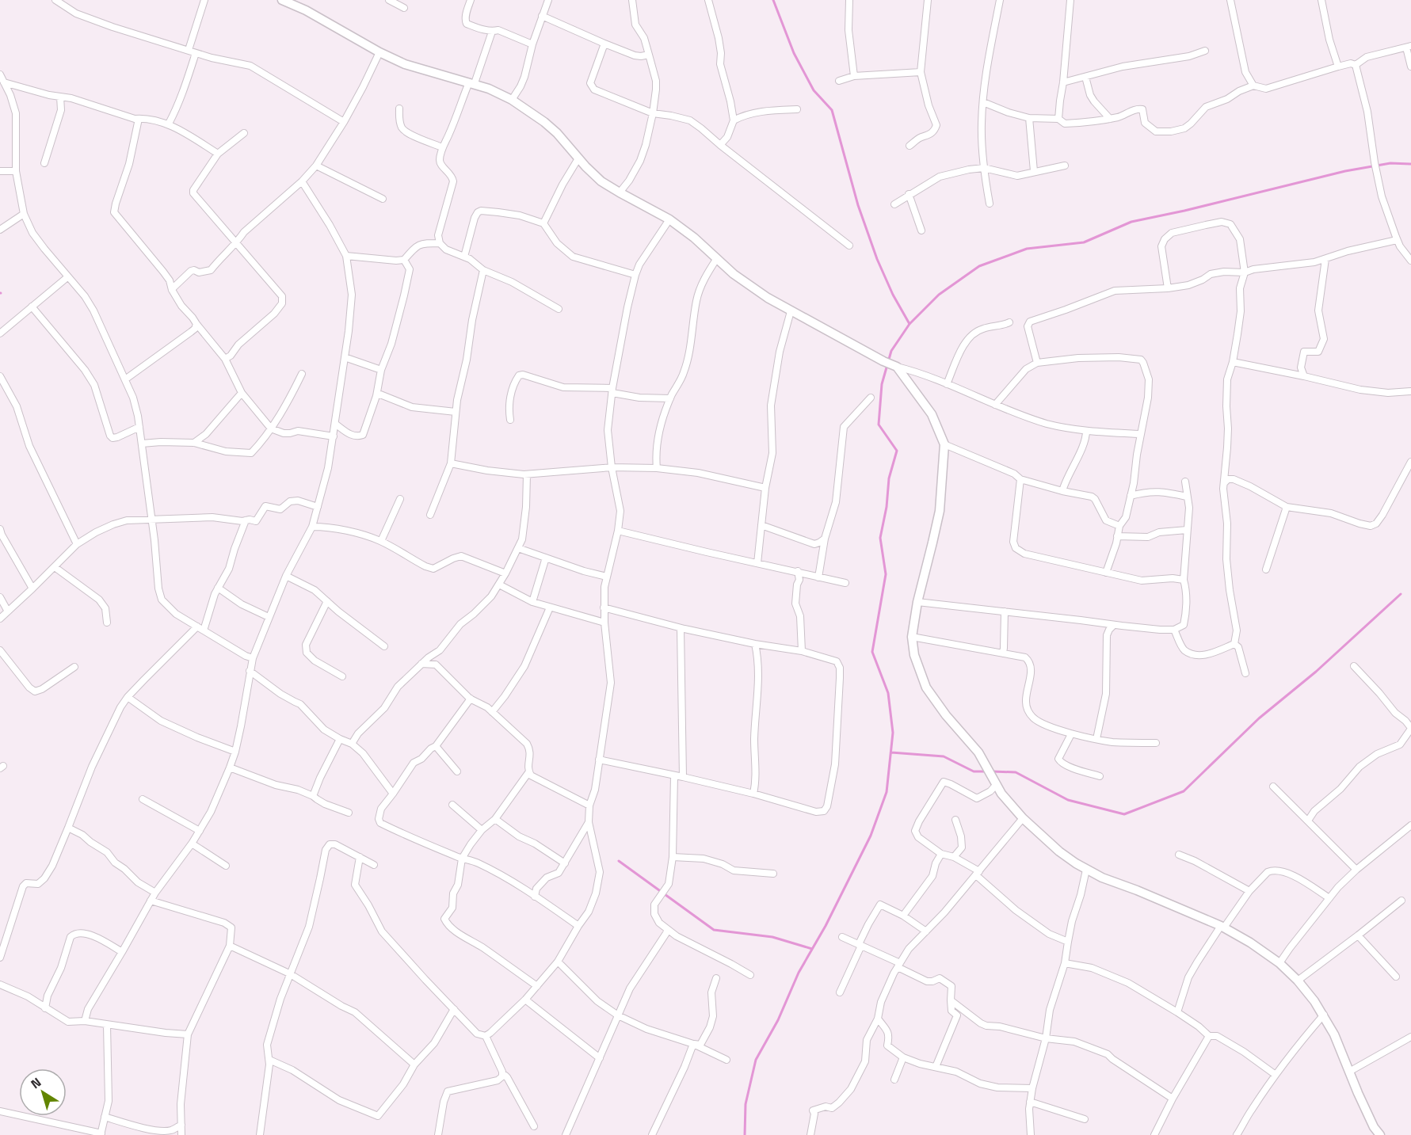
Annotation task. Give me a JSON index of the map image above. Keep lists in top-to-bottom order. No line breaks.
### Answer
{"north":"top left"}
